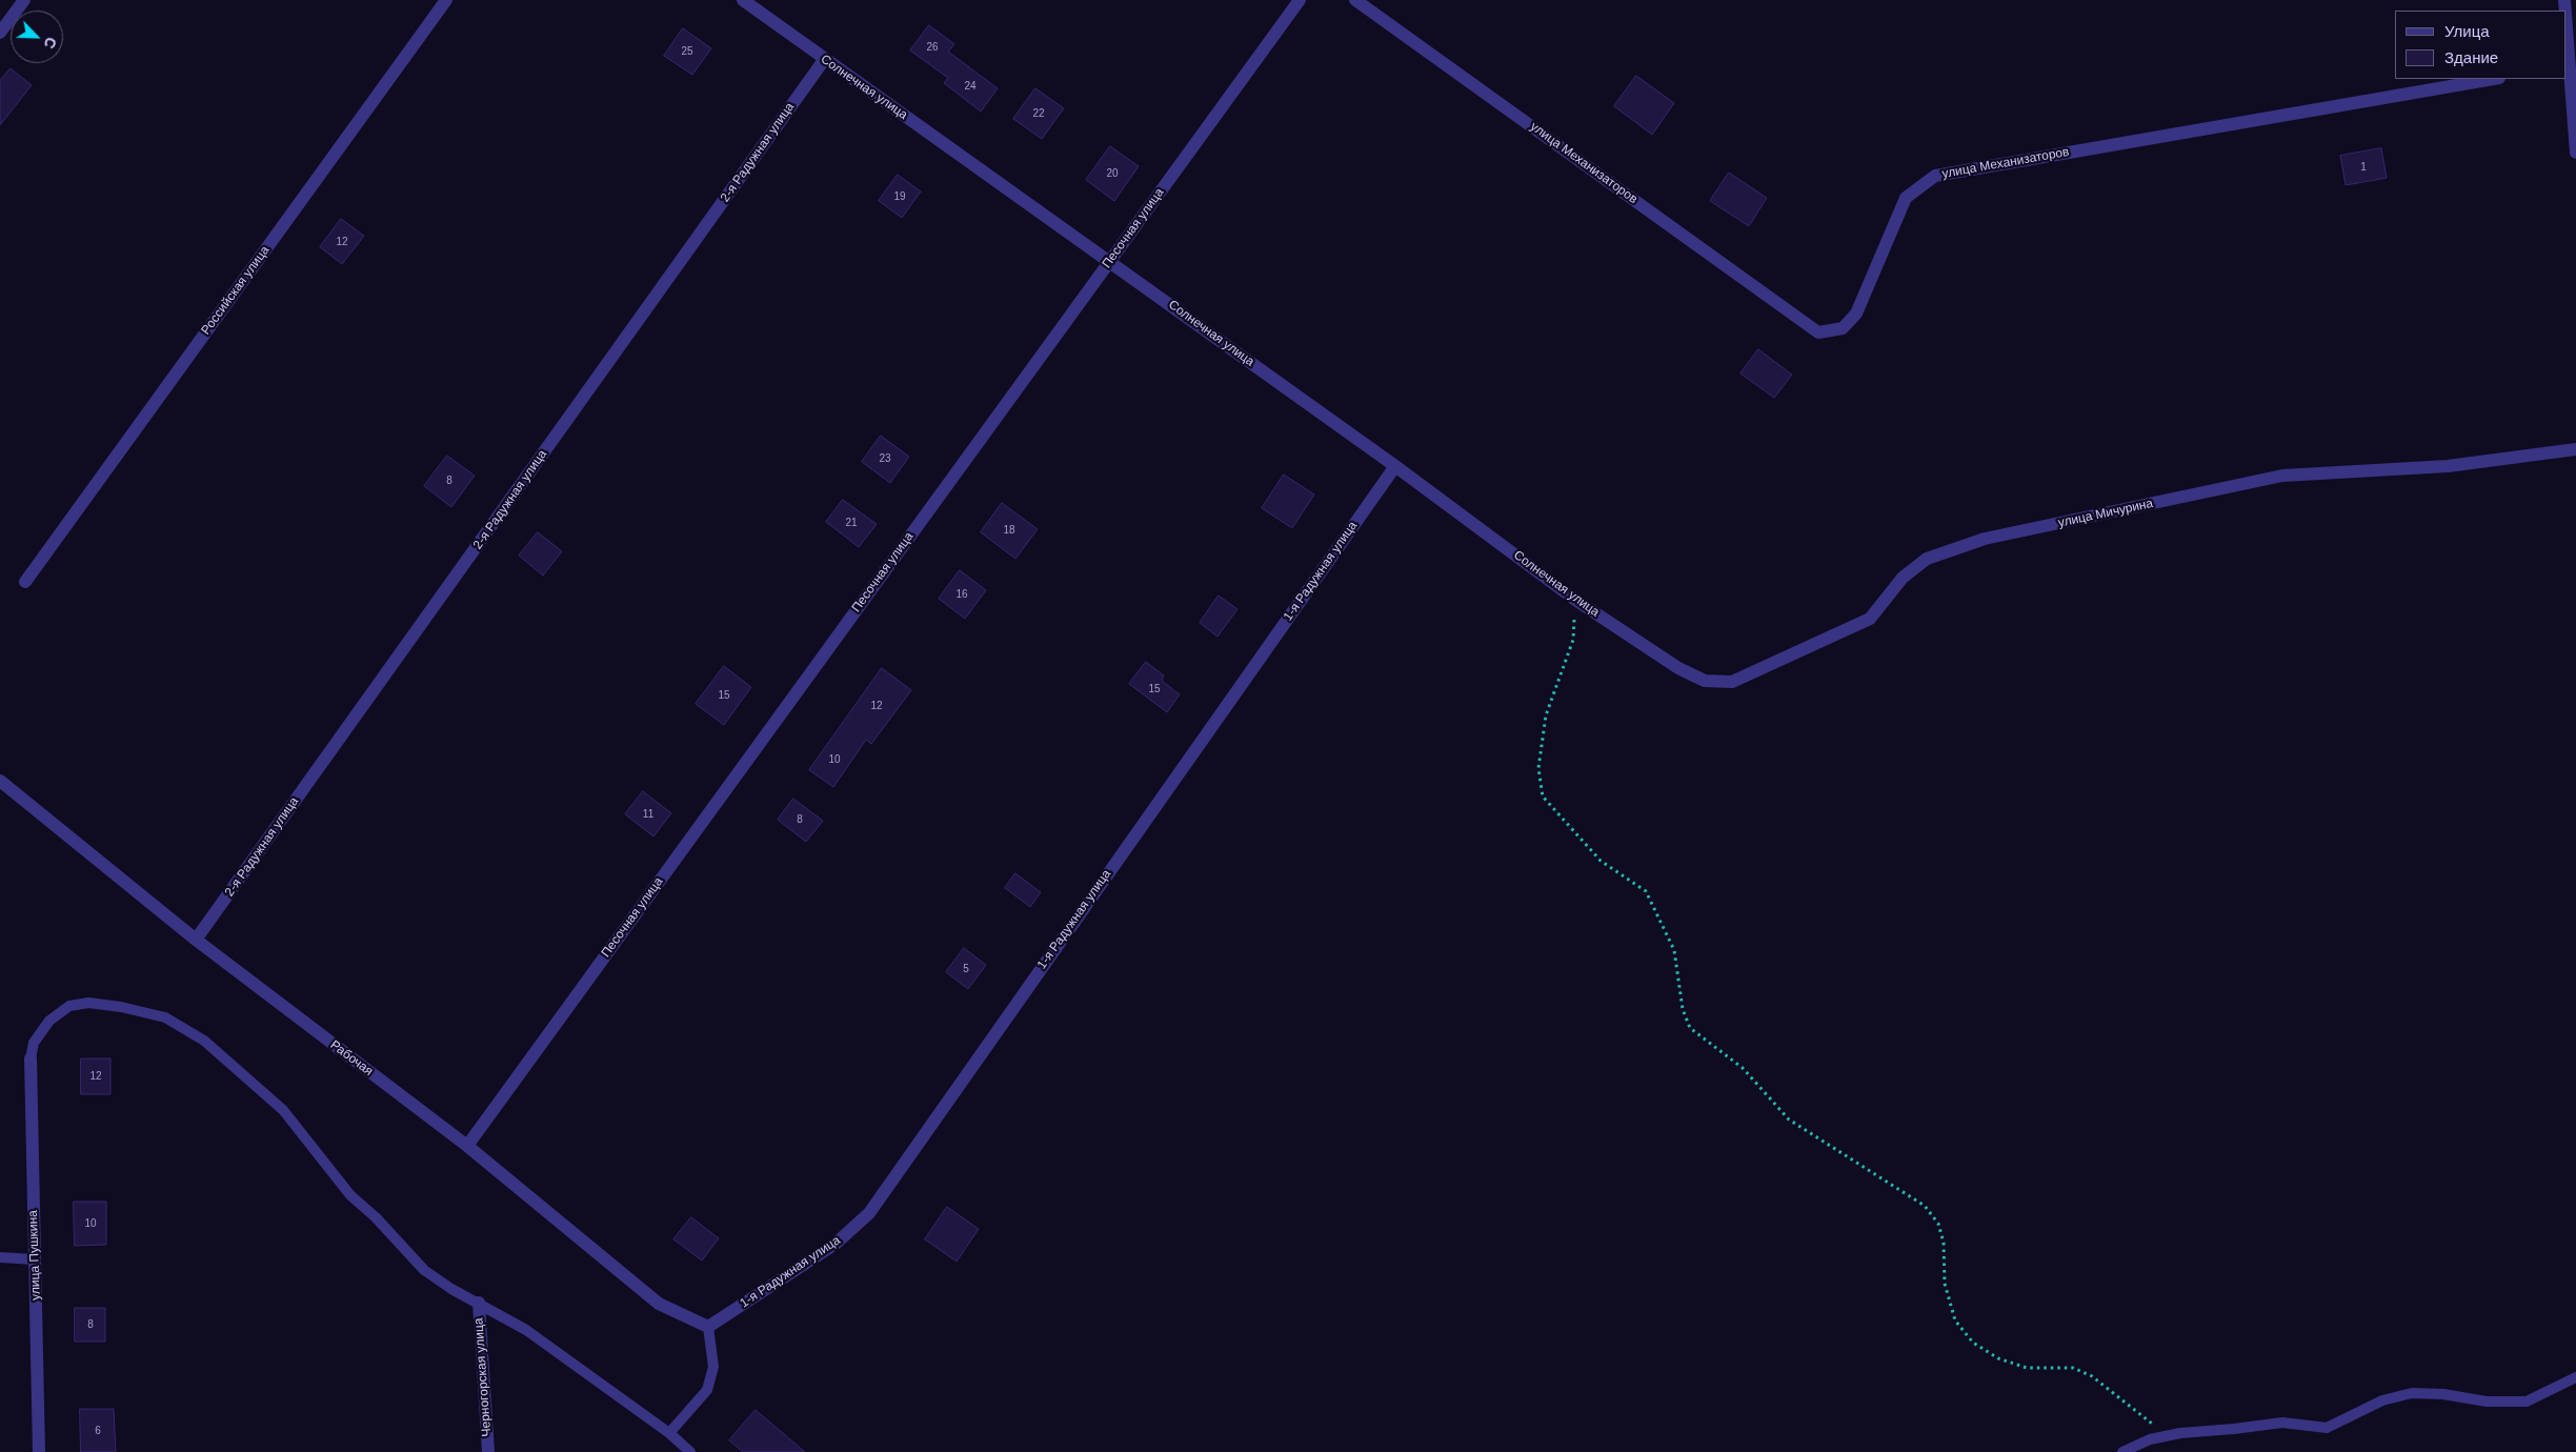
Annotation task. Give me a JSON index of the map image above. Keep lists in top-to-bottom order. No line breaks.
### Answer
{"streets":{"street":["Солнечная улица","2-я Радужная улица","улица Механизаторов","Песочная улица","Российская улица","улица Мичурина","1-я Радужная улица","Рабочая","улица Пушкина","Черногорская улица"]},"crossings":[["Солнечная улица","2-я Радужная улица"],["Солнечная улица","Песочная улица"],["Солнечная улица","улица Мичурина"],["Солнечная улица","1-я Радужная улица"],["2-я Радужная улица","Рабочая"],["Песочная улица","Рабочая"],["1-я Радужная улица","Рабочая"]],"house_numbers":["26","25","24","22","1","20","19","12","23","8","21","18","16","15","15","12","10","11","8","5","12","10","8","6"],"legend":["Улица","Здание"],"north":"bottom right"}
